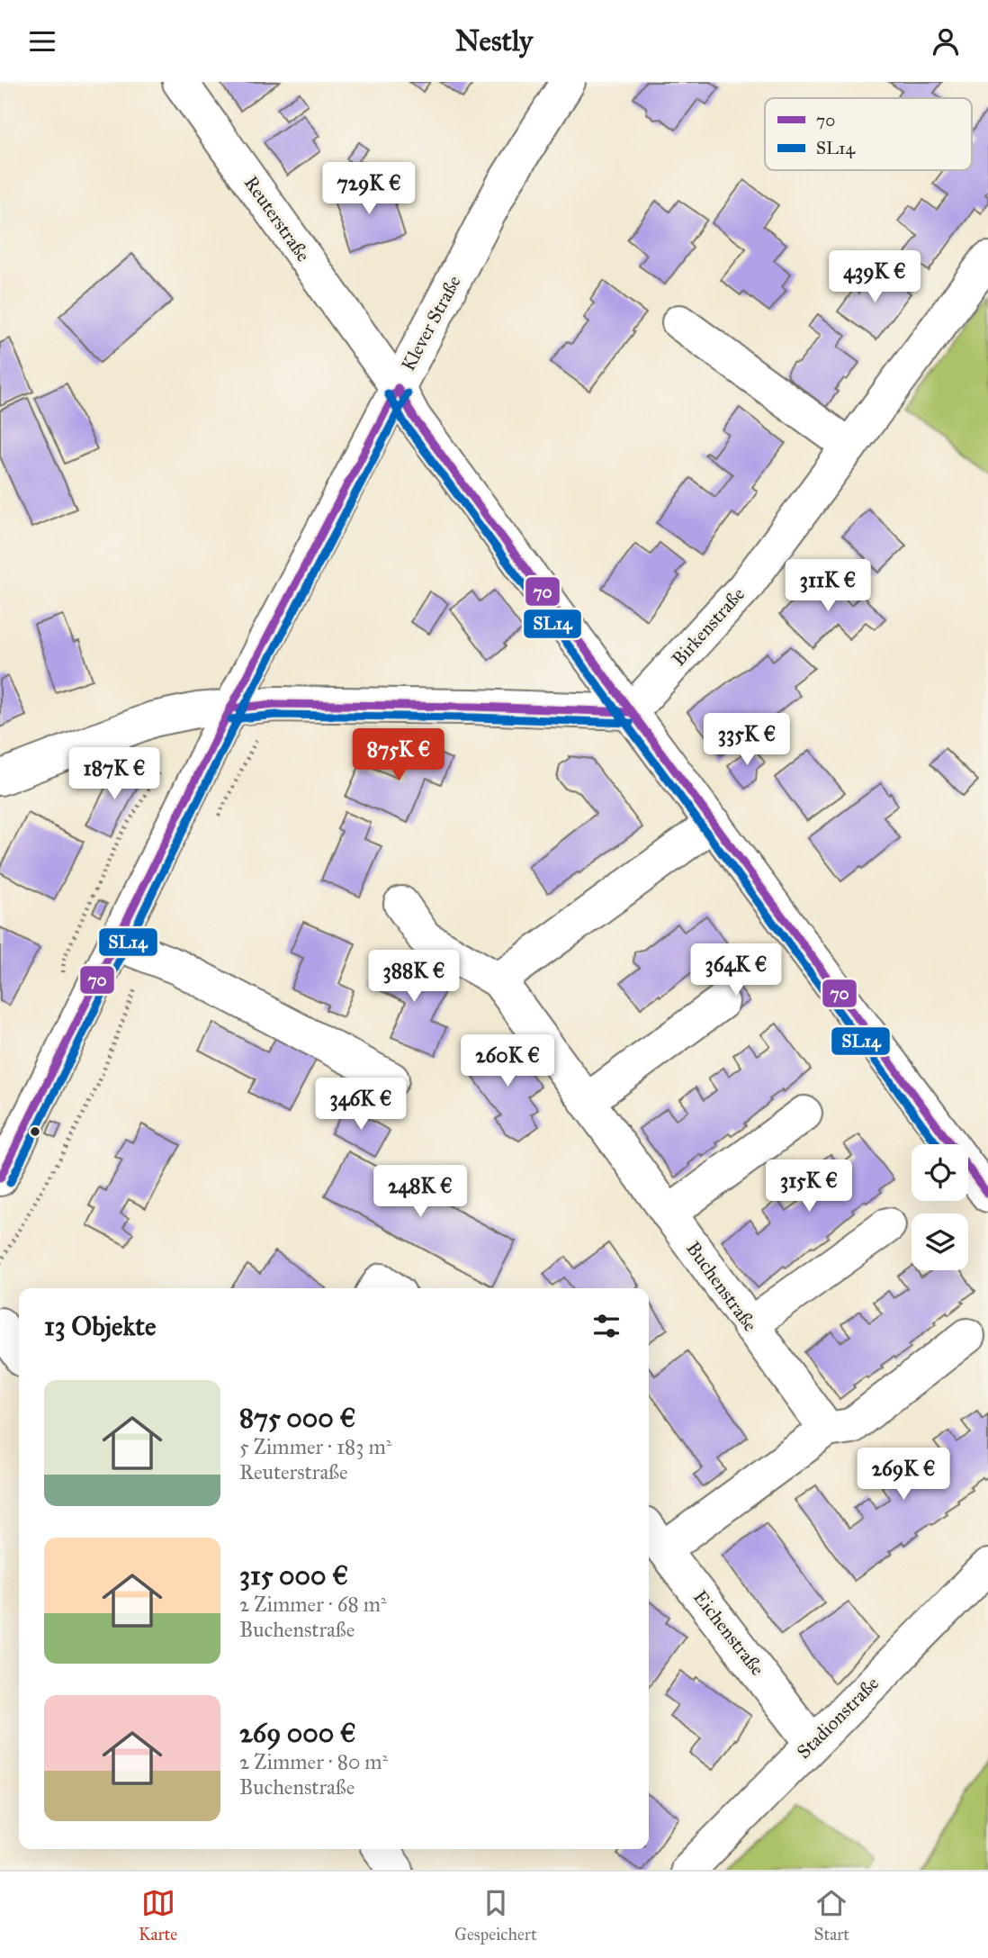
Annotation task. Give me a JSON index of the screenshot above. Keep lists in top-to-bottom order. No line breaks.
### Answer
{"streets":{"street":["Reuterstraße","Klever Straße","Birkenstraße","Buchenstraße","Eichenstraße","Stadionstraße"]},"crossings":[["Reuterstraße","Klever Straße"],["Eichenstraße","Stadionstraße"]],"lines":["transit line 70","transit line SL14"],"legend":["70","SL14"],"page":{"header":"Nestly","price":["729K €","439K €","311K €","335K €","875K €","187K €","364K €","388K €","260K €","346K €","315K €","248K €","269K €"],"heading":"13 Objekte","list":[{"name":"875 000 €","note":"5 Zimmer · 183 m² · Reuterstraße"},{"name":"315 000 €","note":"2 Zimmer · 68 m² · Buchenstraße"},{"name":"269 000 €","note":"2 Zimmer · 80 m² · Buchenstraße"}],"tabs":["Karte","Gespeichert","Start"]}}
